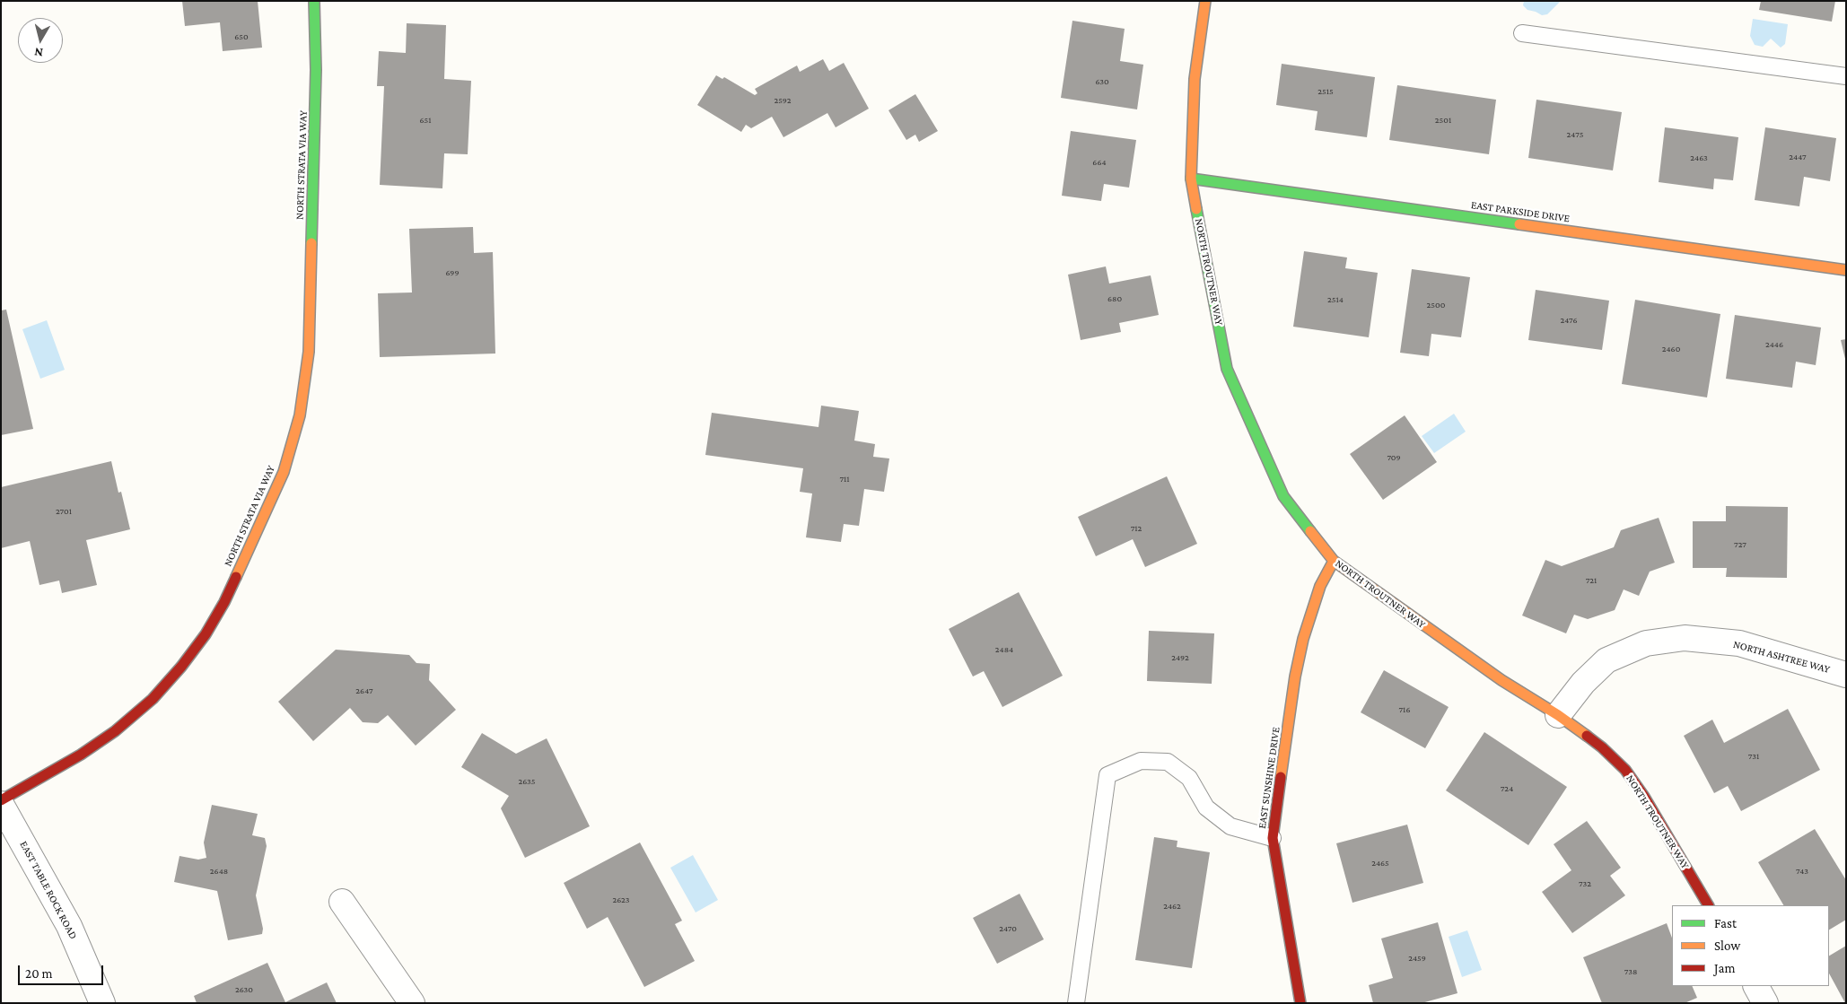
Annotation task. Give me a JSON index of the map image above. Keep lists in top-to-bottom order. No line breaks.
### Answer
{"streets":{"street":["NORTH STRATA VIA WAY","EAST PARKSIDE DRIVE","NORTH TROUTNER WAY","NORTH ASHTREE WAY","EAST SUNSHINE DRIVE","EAST TABLE ROCK ROAD"]},"crossings":[["EAST PARKSIDE DRIVE","NORTH TROUTNER WAY"],["NORTH TROUTNER WAY","NORTH ASHTREE WAY"],["NORTH TROUTNER WAY","EAST SUNSHINE DRIVE"]],"house_numbers":["650","630","2515","2592","651","2501","2475","2447","2463","664","699","680","2514","2500","2476","2446","2460","709","711","2701","712","727","721","2484","2492","2647","716","731","2635","724","2465","2648","743","732","2623","2462","2470","2459","738","2630"],"legend":["Fast","Slow","Jam"],"scale_bar":"20 m","north":"bottom"}
